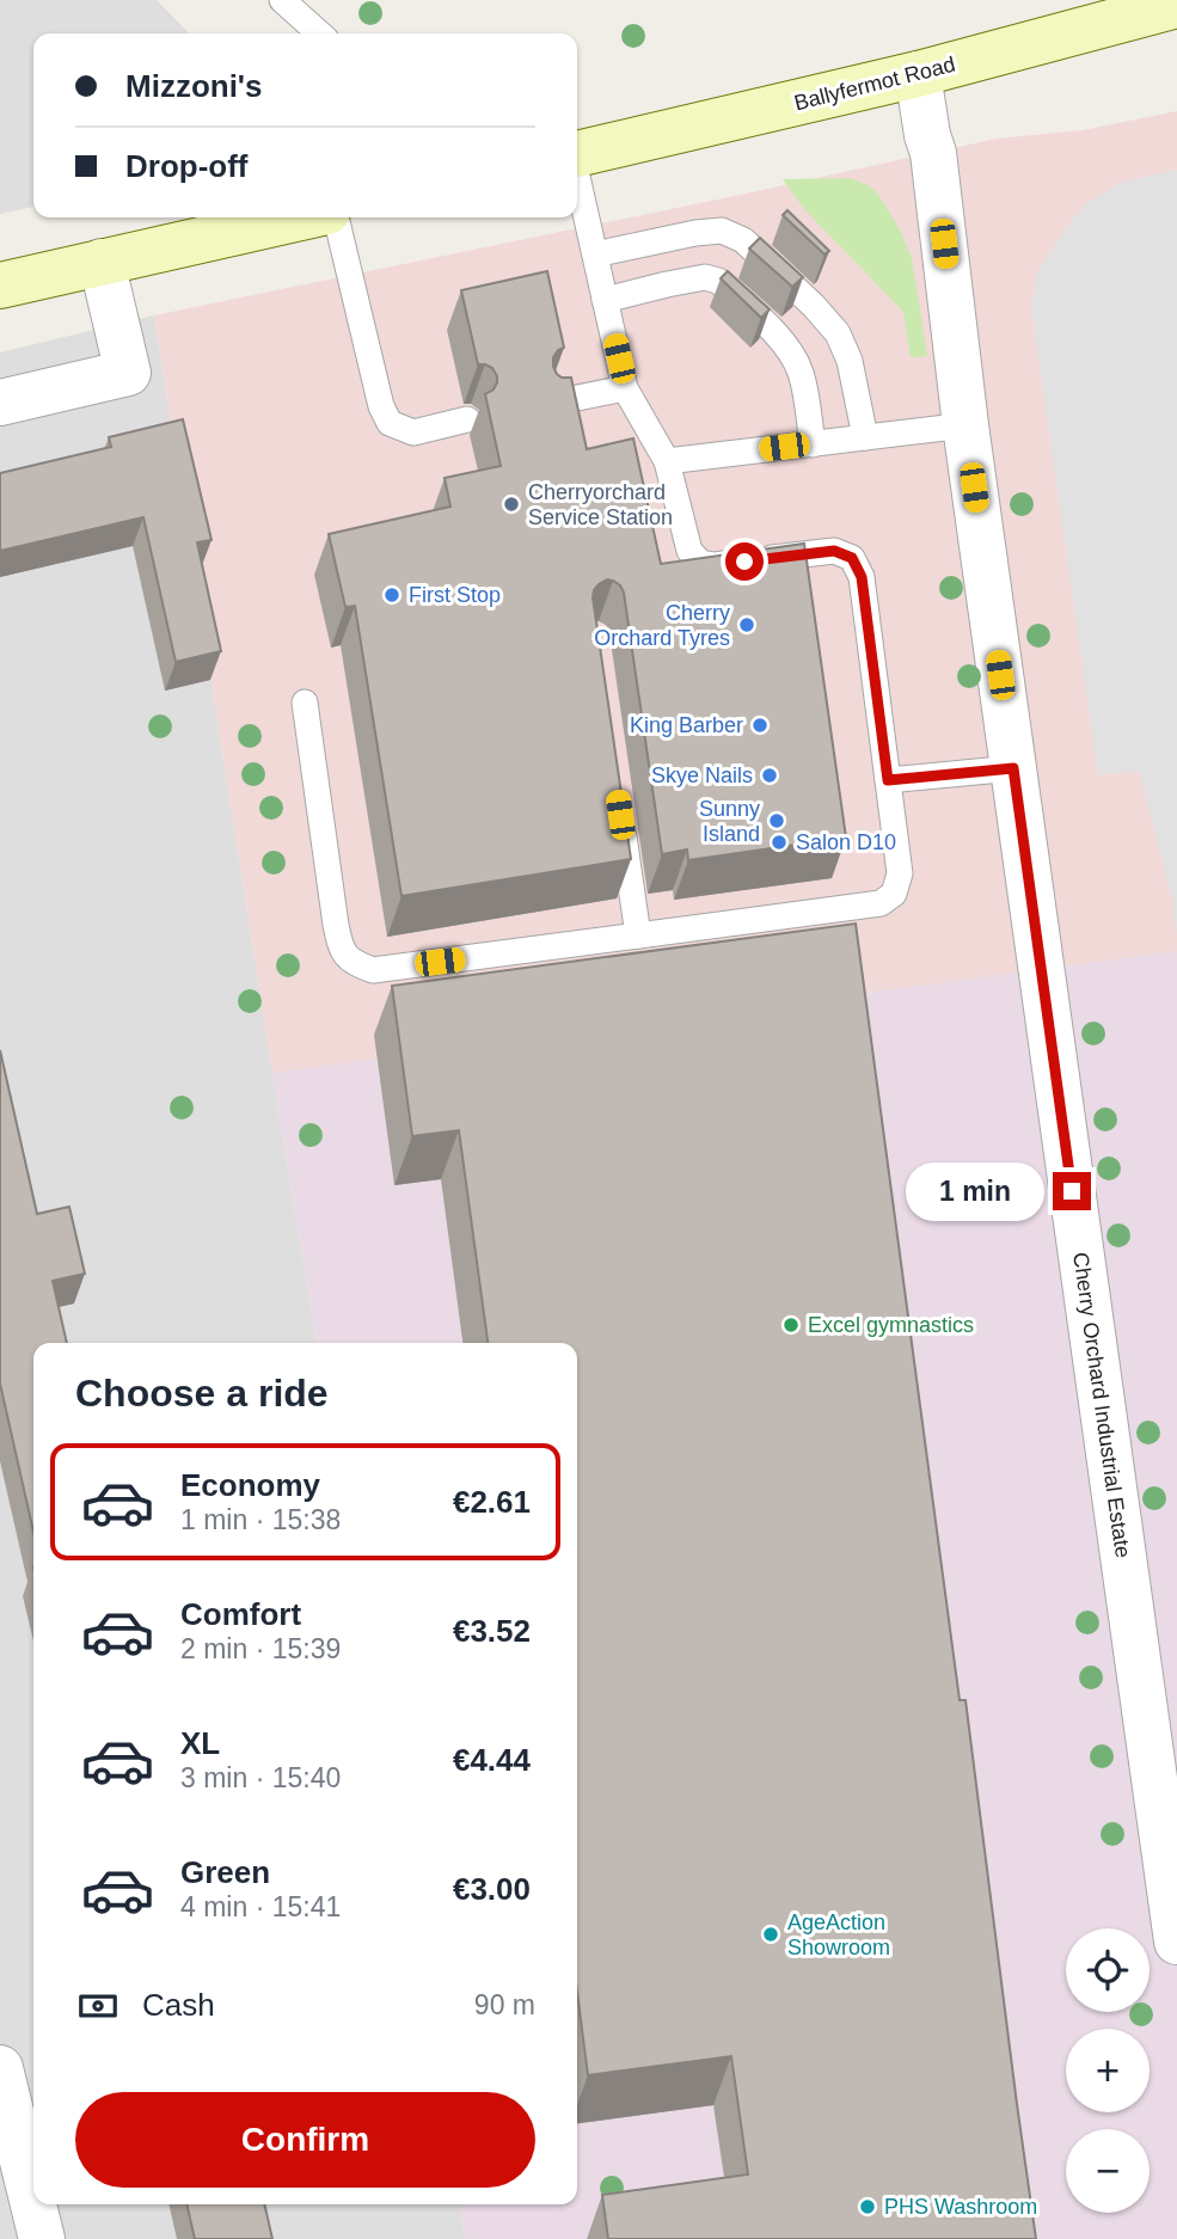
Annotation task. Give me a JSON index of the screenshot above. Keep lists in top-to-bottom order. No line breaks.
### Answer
{"streets":{"main road":["Ballyfermot Road"],"street":["Cherry Orchard Industrial Estate"]},"crossings":[["Ballyfermot Road","Cherry Orchard Industrial Estate"]],"places":["Cherryorchard Service Station","First Stop","Cherry Orchard Tyres","King Barber","Skye Nails","Sunny Island","Salon D10","Excel gymnastics","AgeAction Showroom","PHS Washroom"],"page":{"banner":["Mizzoni's","Drop-off"],"bubble":"1 min","heading":"Choose a ride","list":[{"name":"Economy","note":"1 min · 15:38","value":"€2.61"},{"name":"Comfort","note":"2 min · 15:39","value":"€3.52"},{"name":"XL","note":"3 min · 15:40","value":"€4.44"},{"name":"Green","note":"4 min · 15:41","value":"€3.00"}],"map_buttons":["+","−"],"pay":["Cash","90 m"],"buttons":"Confirm"}}
